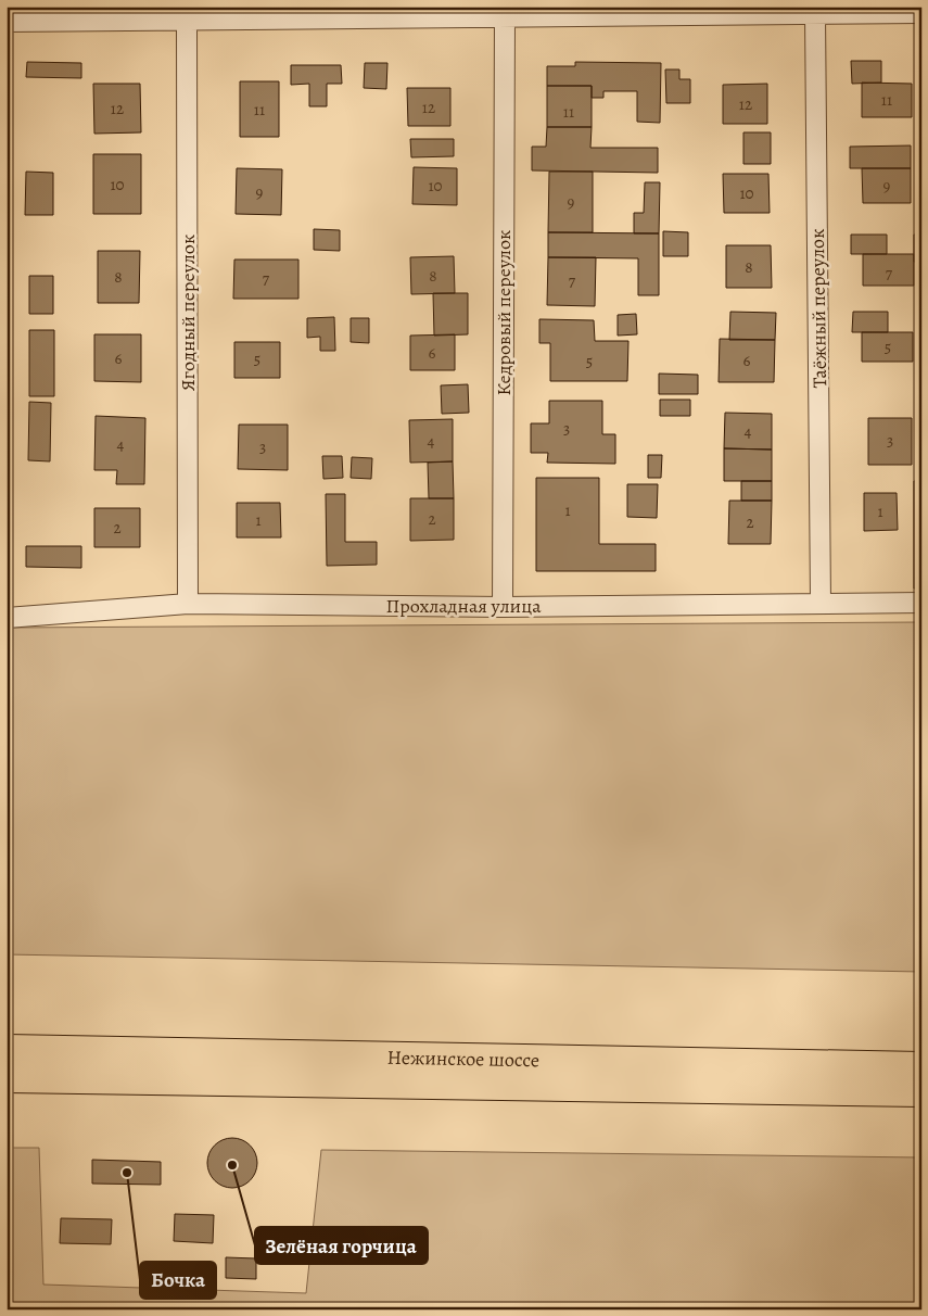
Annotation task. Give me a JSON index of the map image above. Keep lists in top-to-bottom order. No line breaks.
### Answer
{"streets":{"main road":["Нежинское шоссе"],"street":["Таёжный переулок","Ягодный переулок","Кедровый переулок","Прохладная улица"]},"crossings":[["Таёжный переулок","Прохладная улица"],["Ягодный переулок","Прохладная улица"],["Кедровый переулок","Прохладная улица"]],"places":["Зелёная горчица","Бочка"],"house_numbers":["11","12","12","12","11","11","10","10","9","9","10","9","8","7","8","8","7","7","5","6","6","5","6","5","3","4","4","3","4","3","1","1","2","1","2","2"]}
